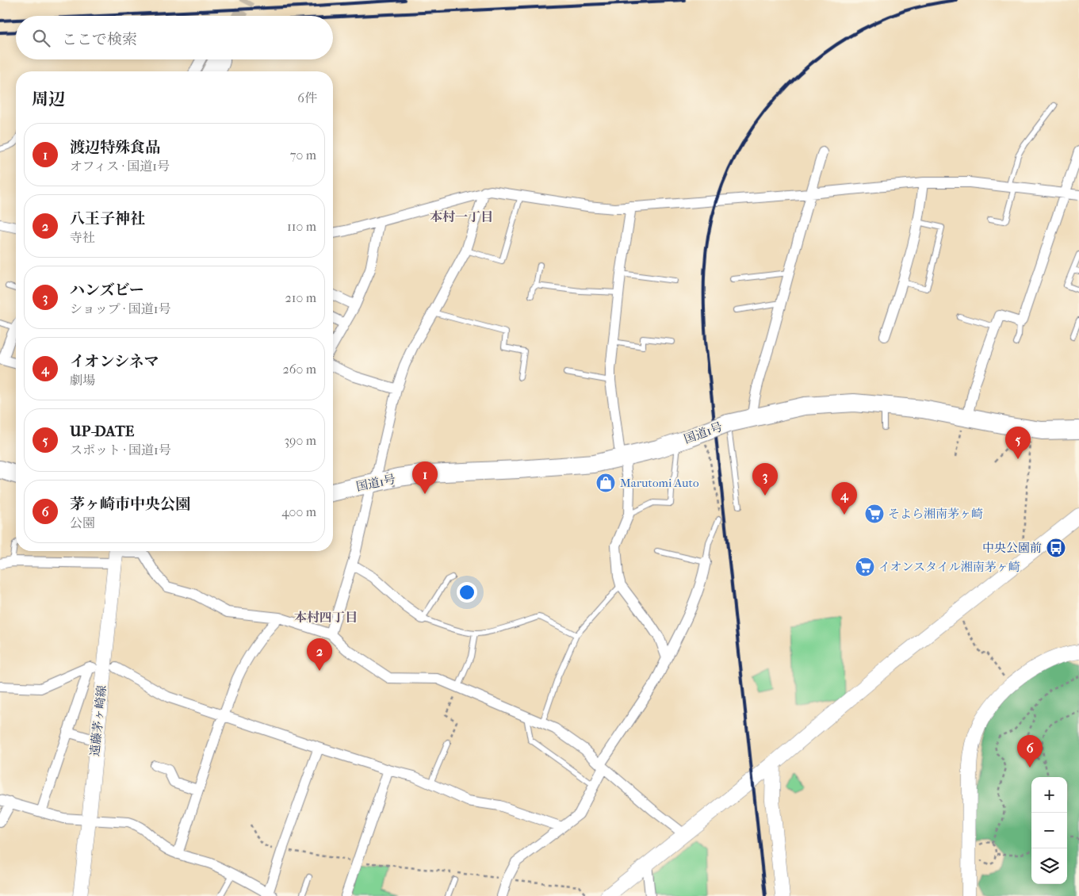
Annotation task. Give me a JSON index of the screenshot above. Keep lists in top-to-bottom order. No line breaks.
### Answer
{"streets":{"highway":["国道1号"],"street":["遠藤茅ヶ崎線"]},"districts":["本村一丁目","本村四丁目"],"places":{"shop":["Marutomi Auto"],"supermarket":["そよら湘南茅ヶ崎","イオンスタイル湘南茅ヶ崎"],"bus stop":["中央公園前"]},"page":{"search":"ここで検索","heading":["周辺","6件"],"list":[{"mark":"1","name":"渡辺特殊食品","note":"オフィス · 国道1号","value":"70 m"},{"mark":"2","name":"八王子神社","note":"寺社","value":"110 m"},{"mark":"3","name":"ハンズビー","note":"ショップ · 国道1号","value":"210 m"},{"mark":"4","name":"イオンシネマ","note":"劇場","value":"260 m"},{"mark":"5","name":"UP-DATE","note":"スポット · 国道1号","value":"390 m"},{"mark":"6","name":"茅ヶ崎市中央公園","note":"公園","value":"400 m"}],"pins":["5","1","3","4","2","6"],"map_buttons":["+","−"]}}
